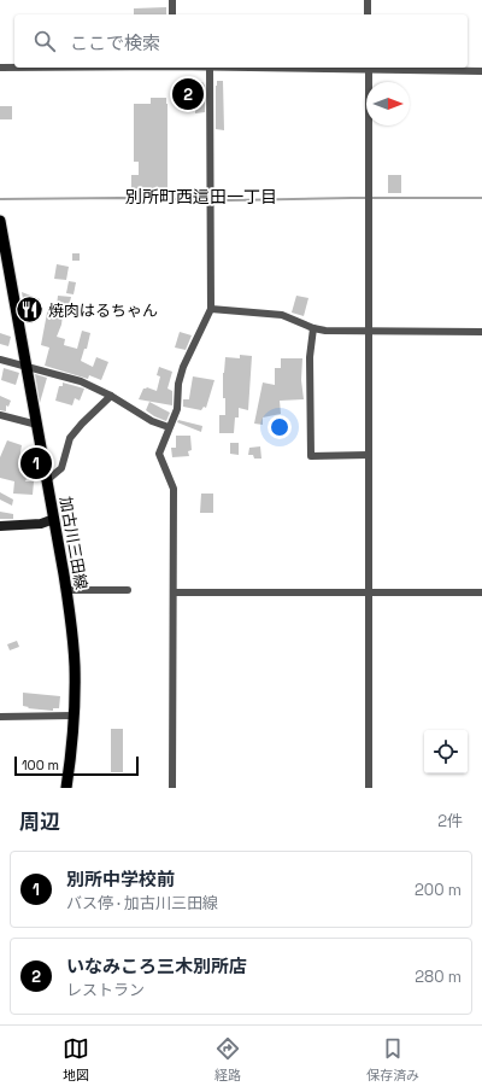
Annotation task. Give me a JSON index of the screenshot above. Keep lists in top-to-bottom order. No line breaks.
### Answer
{"streets":{"main road":["加古川三田線"]},"districts":["別所町西這田一丁目"],"places":{"restaurant":["焼肉はるちゃん"]},"scale_bar":"100 m","north":"right","page":{"search":"ここで検索","pins":["2","1"],"scale":"100 m","heading":["周辺","2件"],"list":[{"mark":"1","name":"別所中学校前","note":"バス停 · 加古川三田線","value":"200 m"},{"mark":"2","name":"いなみころ三木別所店","note":"レストラン","value":"280 m"}],"nav":["地図","経路","保存済み"]}}
